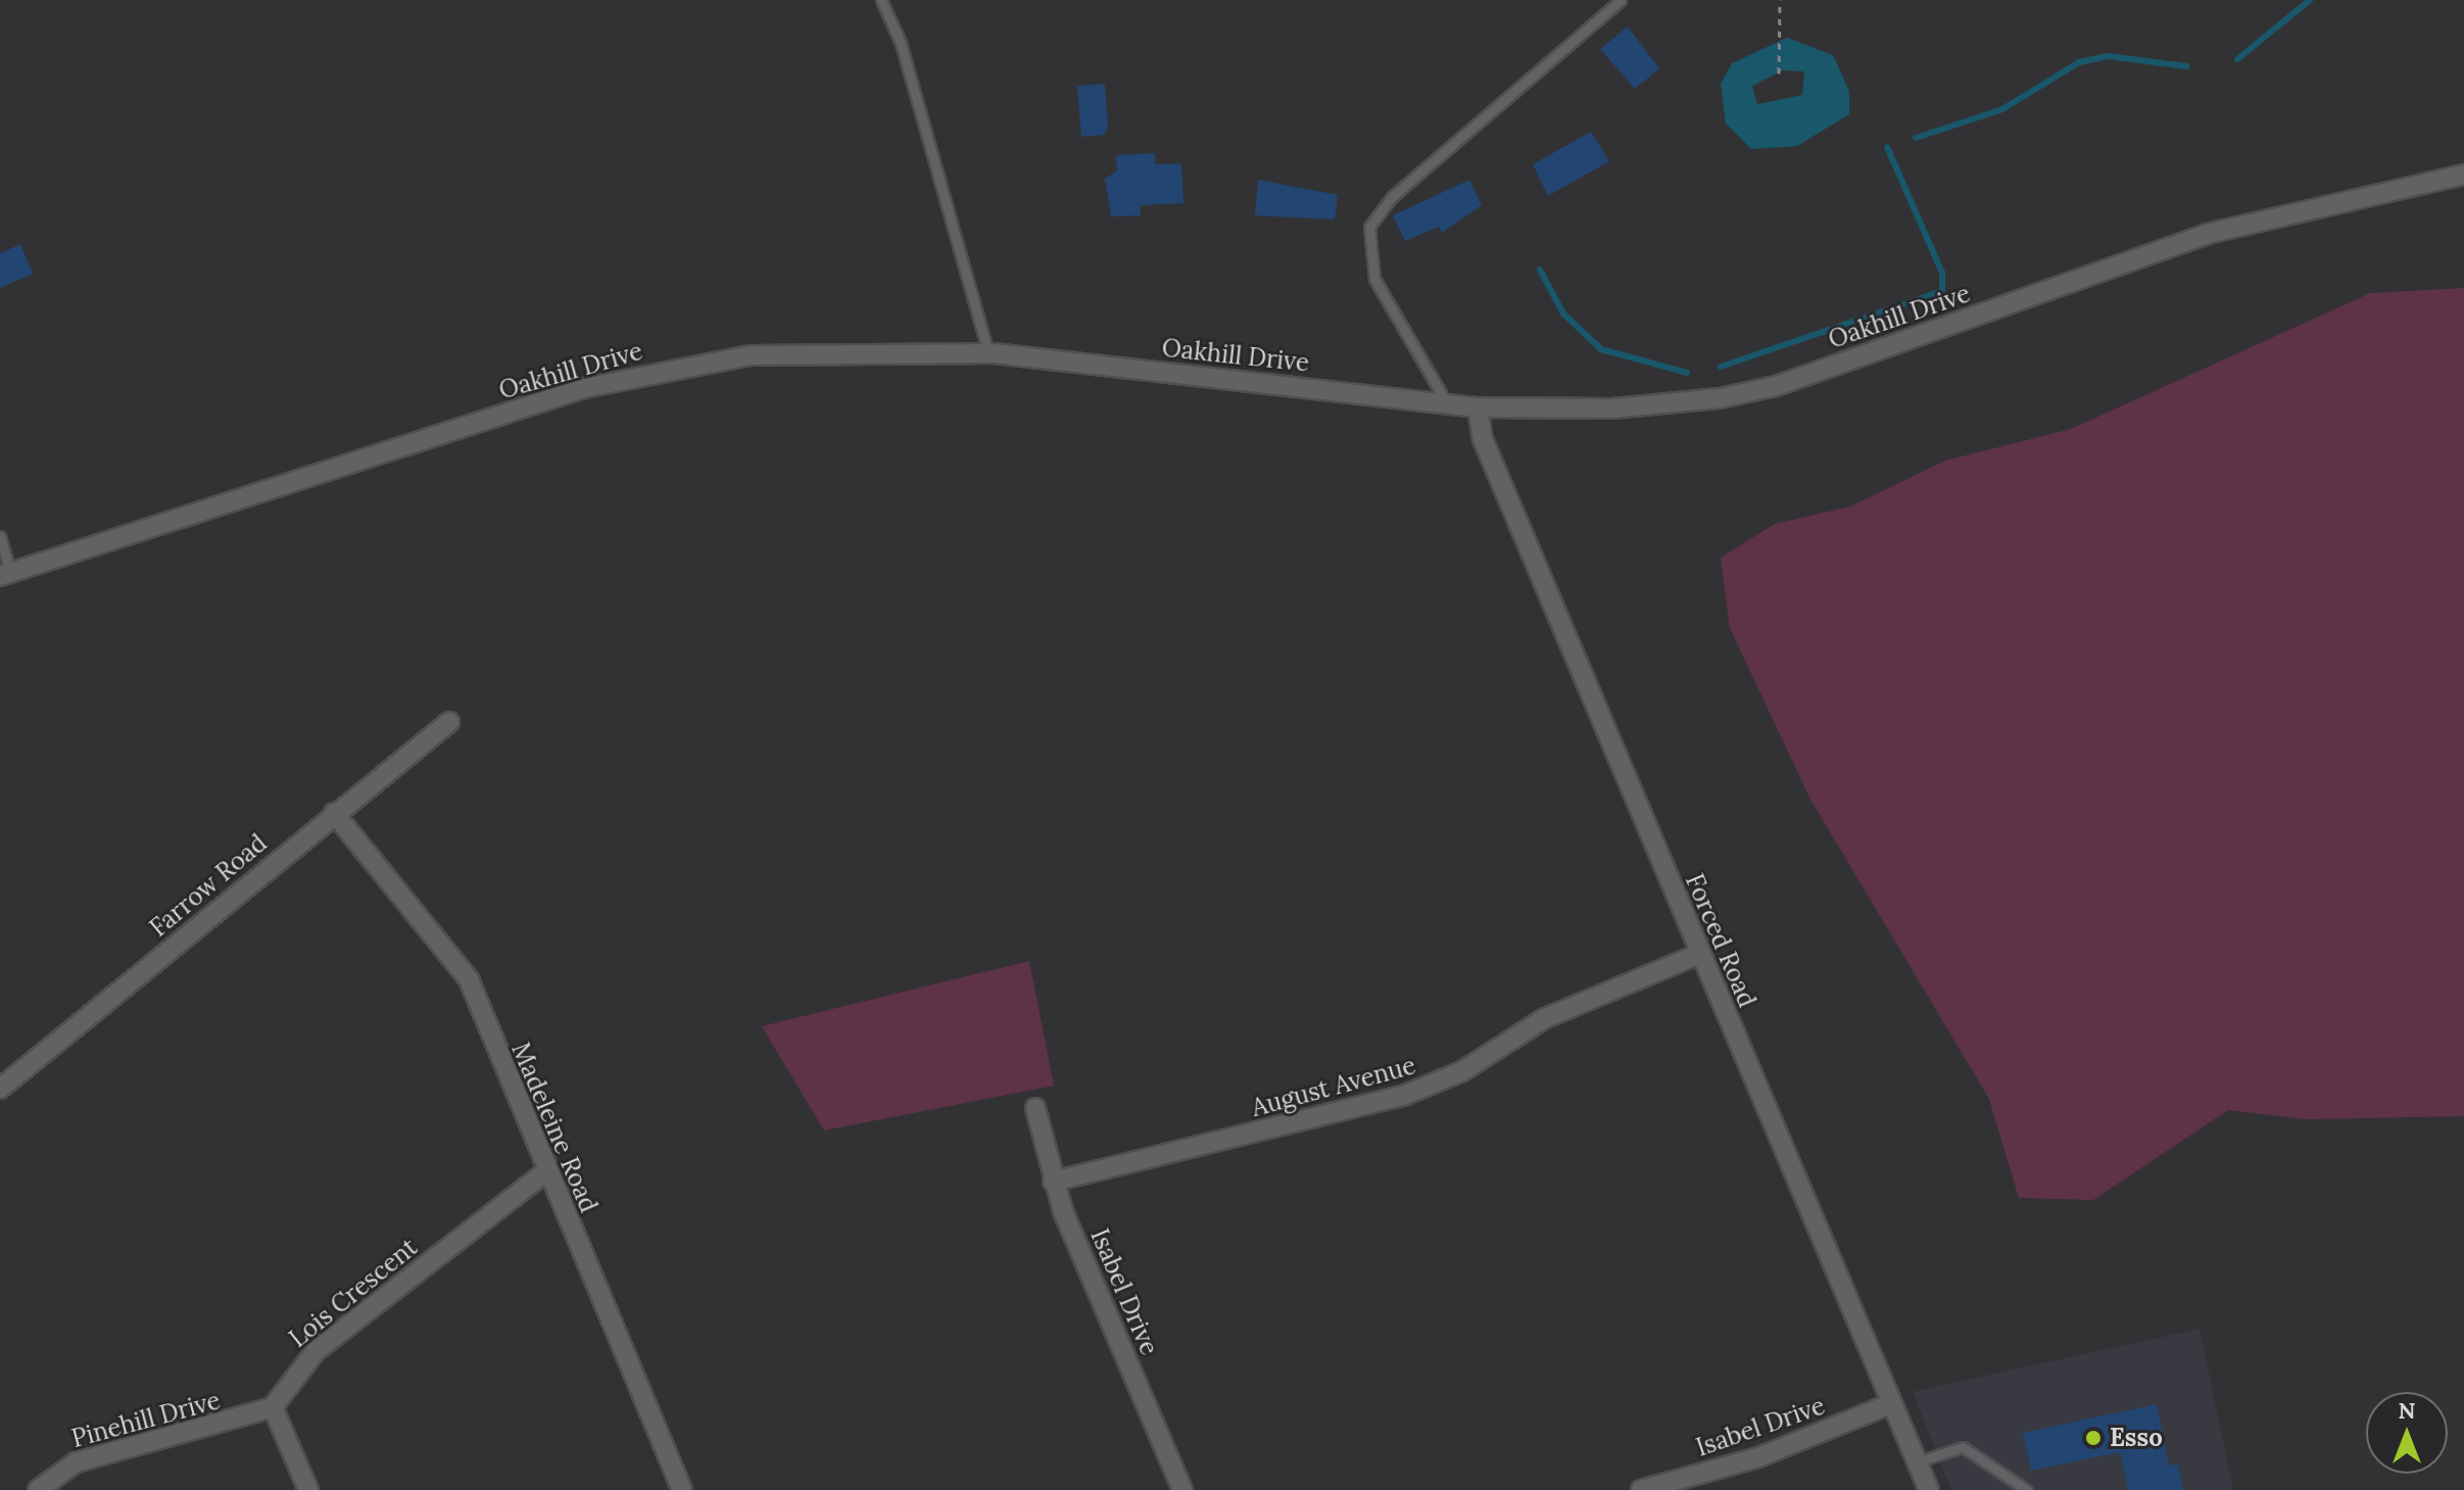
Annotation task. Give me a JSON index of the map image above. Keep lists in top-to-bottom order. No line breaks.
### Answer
{"streets":{"street":["Oakhill Drive","Farrow Road","Forced Road","August Avenue","Madeleine Road","Isabel Drive","Lois Crescent","Pinehill Drive"]},"crossings":[["Oakhill Drive","Forced Road"],["Farrow Road","Madeleine Road"],["Forced Road","August Avenue"],["Forced Road","Isabel Drive"],["August Avenue","Isabel Drive"],["Madeleine Road","Lois Crescent"],["Lois Crescent","Pinehill Drive"]],"places":["Esso"],"north":"top"}
